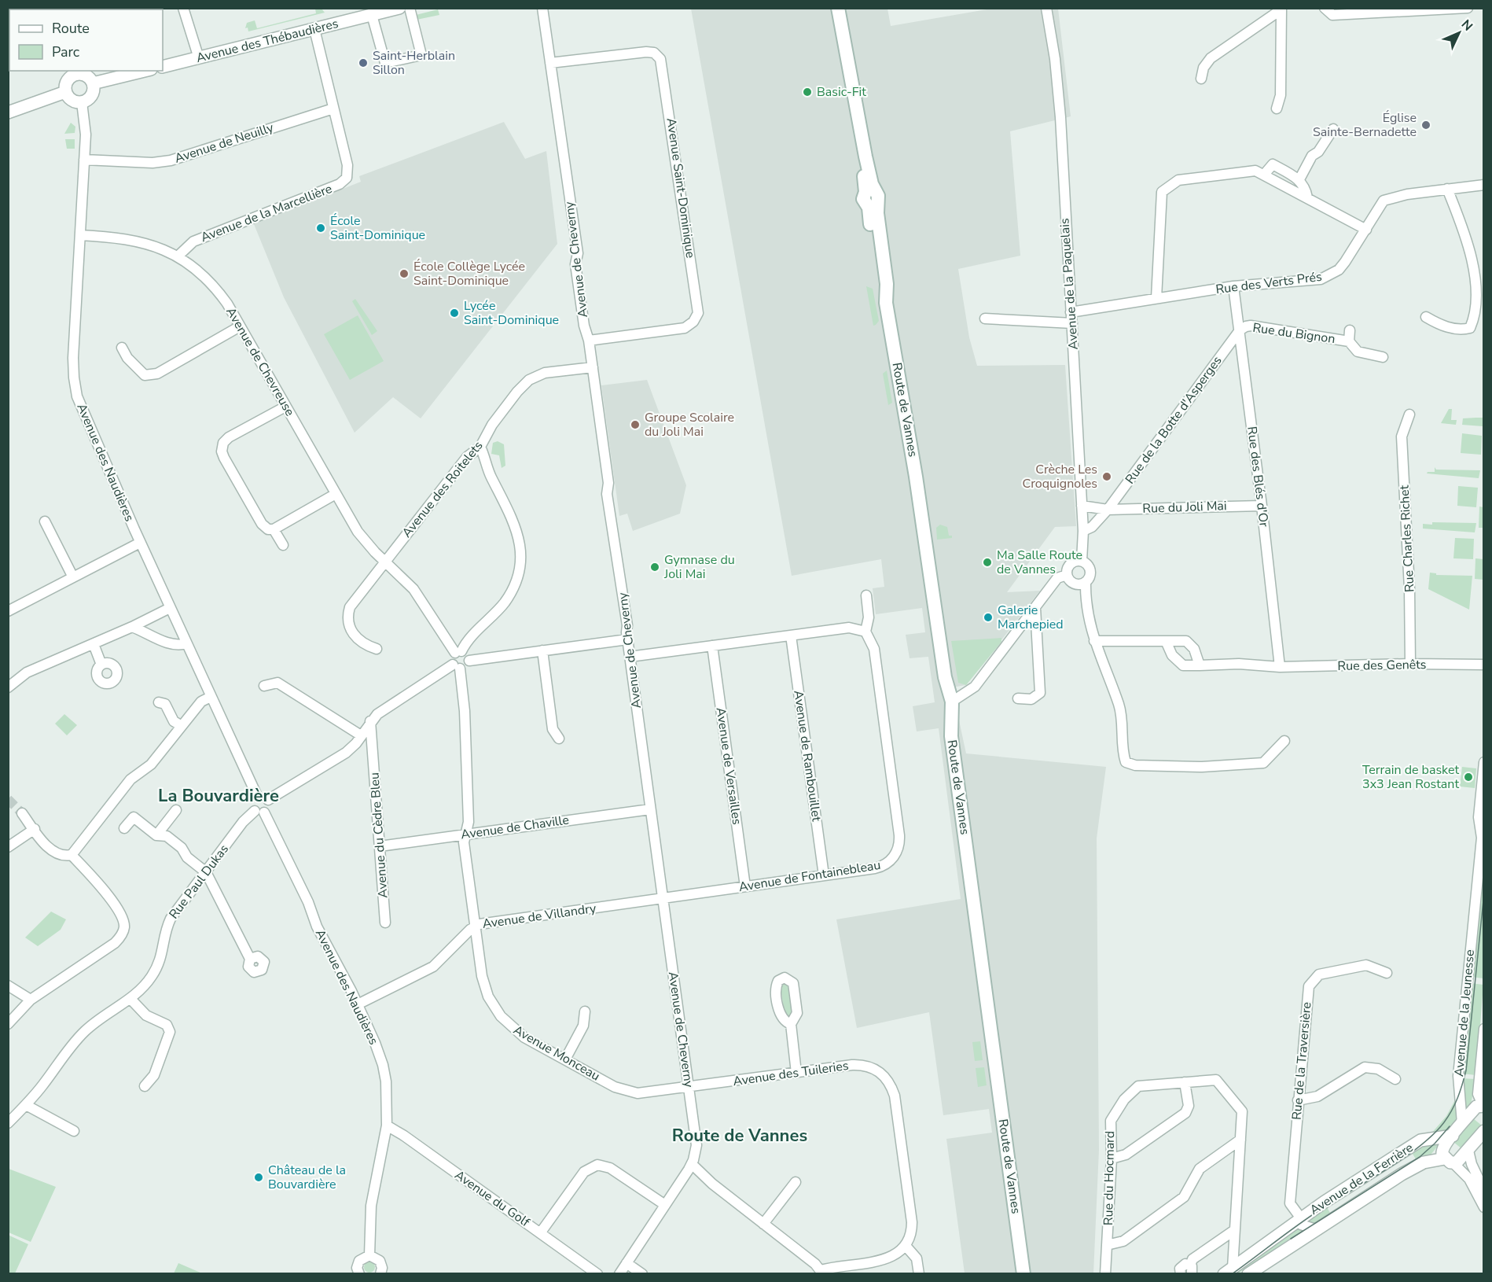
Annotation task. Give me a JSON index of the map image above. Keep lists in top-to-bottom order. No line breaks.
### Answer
{"streets":{"main road":["Route de Vannes"],"street":["Avenue des Thébaudières","Avenue de Neuilly","Avenue Saint-Dominique","Avenue de la Marcellière","Avenue de Cheverny","Rue des Verts Prés","Avenue de la Paquelais","Rue du Bignon","Avenue de Chevreuse","Rue de la Botte d'Asperges","Avenue des Naudières","Rue des Blés d'Or","Avenue des Roitelets","Rue du Joli Mai","Rue Charles Richet","Rue des Genêts","Avenue de Rambouillet","Avenue de Versailles","Avenue de Chaville","Avenue du Cèdre Bleu","Avenue de Fontainebleau","Rue Paul Dukas","Avenue de Villandry","Avenue de la Jeunesse","Avenue Monceau","Rue de la Traversière","Avenue des Tuileries","Rue du Hocmard","Avenue de la Ferrière","Avenue du Golf"]},"crossings":[["Avenue des Thébaudières","Avenue de la Marcellière"],["Avenue de Neuilly","Avenue de la Marcellière"],["Avenue de Neuilly","Avenue des Naudières"],["Avenue Saint-Dominique","Avenue de Cheverny"],["Avenue de la Marcellière","Avenue de Chevreuse"],["Avenue de Cheverny","Avenue des Roitelets"],["Avenue de Cheverny","Avenue de Chaville"],["Avenue de Cheverny","Avenue de Fontainebleau"],["Avenue de Cheverny","Avenue de Villandry"],["Avenue de Cheverny","Avenue Monceau"],["Avenue de Cheverny","Avenue des Tuileries"],["Rue des Verts Prés","Avenue de la Paquelais"],["Rue des Verts Prés","Rue des Blés d'Or"],["Avenue de la Paquelais","Rue de la Botte d'Asperges"],["Rue du Bignon","Rue de la Botte d'Asperges"],["Rue du Bignon","Rue des Blés d'Or"],["Avenue de Chevreuse","Avenue des Naudières"],["Avenue de Chevreuse","Avenue des Roitelets"],["Avenue de Chevreuse","Avenue Monceau"],["Rue de la Botte d'Asperges","Rue des Blés d'Or"],["Rue de la Botte d'Asperges","Rue du Joli Mai"],["Avenue des Naudières","Rue Paul Dukas"],["Avenue des Naudières","Avenue de Villandry"],["Avenue des Naudières","Avenue du Golf"],["Rue des Blés d'Or","Rue du Joli Mai"],["Rue des Blés d'Or","Rue des Genêts"],["Rue Charles Richet","Rue des Genêts"],["Avenue de Rambouillet","Avenue de Fontainebleau"],["Avenue de Versailles","Avenue de Fontainebleau"],["Avenue de Chaville","Avenue du Cèdre Bleu"],["Avenue de Chaville","Avenue Monceau"],["Avenue de Fontainebleau","Avenue de Villandry"],["Avenue de Villandry","Avenue Monceau"],["Avenue Monceau","Avenue des Tuileries"],["Rue de la Traversière","Avenue de la Ferrière"],["Rue du Hocmard","Avenue de la Ferrière"]],"districts":["La Bouvardière","Route de Vannes"],"places":["Saint-Herblain Sillon","Basic-Fit","Église Sainte-Bernadette","École Saint-Dominique","École Collège Lycée Saint-Dominique","Lycée Saint-Dominique","Groupe Scolaire du Joli Mai","Crèche Les Croquignoles","Ma Salle Route de Vannes","Gymnase du Joli Mai","Galerie Marchepied","Terrain de basket 3x3 Jean Rostant","Château de la Bouvardière"],"legend":["Route","Parc"],"north":"top right"}
